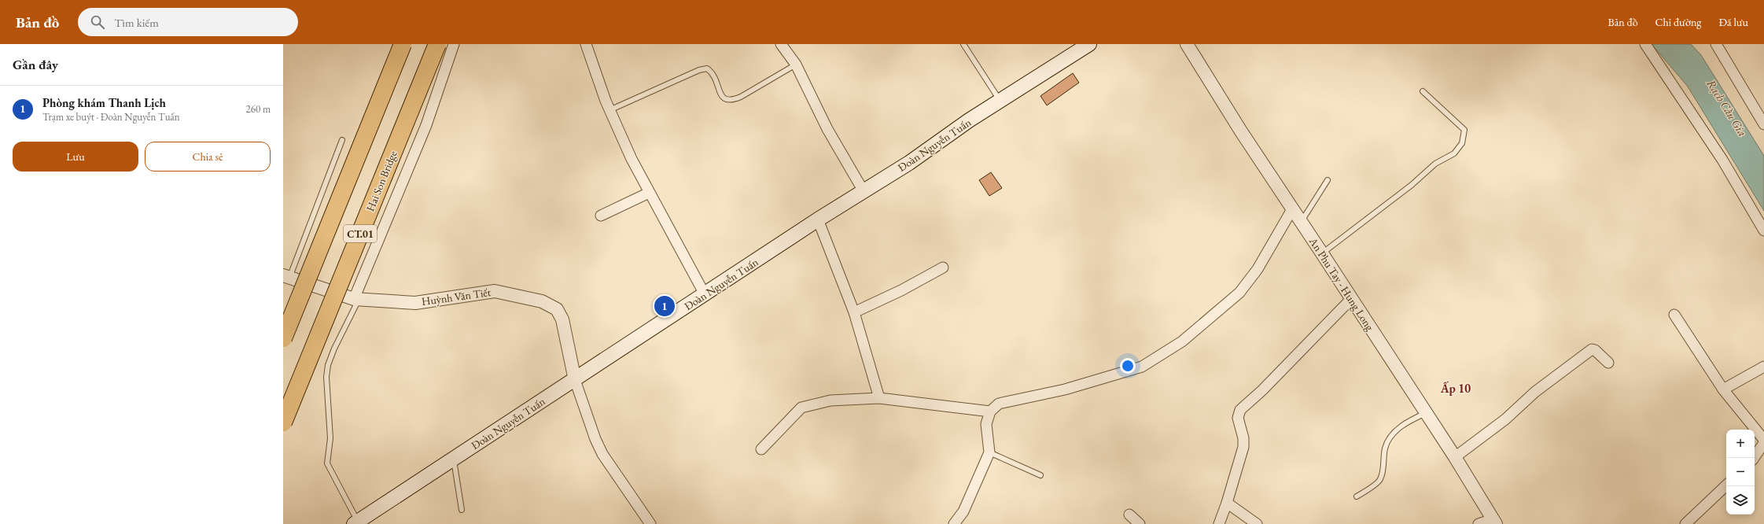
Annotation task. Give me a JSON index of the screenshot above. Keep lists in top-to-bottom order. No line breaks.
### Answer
{"streets":{"highway":["Hai Son Bridge","CT.01"],"main road":["Đoàn Nguyễn Tuấn"],"street":["An Phu Tay - Hung Long","Huỳnh Văn Tiết"]},"crossings":[["Đoàn Nguyễn Tuấn","Huỳnh Văn Tiết"]],"districts":["Ấp 10"],"water":["Rạch Cầu Gia"],"page":{"header":"Bản đồ","search":"Tìm kiếm","nav":["Bản đồ","Chỉ đường","Đã lưu"],"heading":"Gần đây","list":[{"mark":"1","name":"Phòng khám Thanh Lịch","note":"Trạm xe buýt · Đoàn Nguyễn Tuấn","value":"260 m"}],"buttons":["Lưu","Chia sẻ"],"pins":"1","map_buttons":["+","−"]}}
